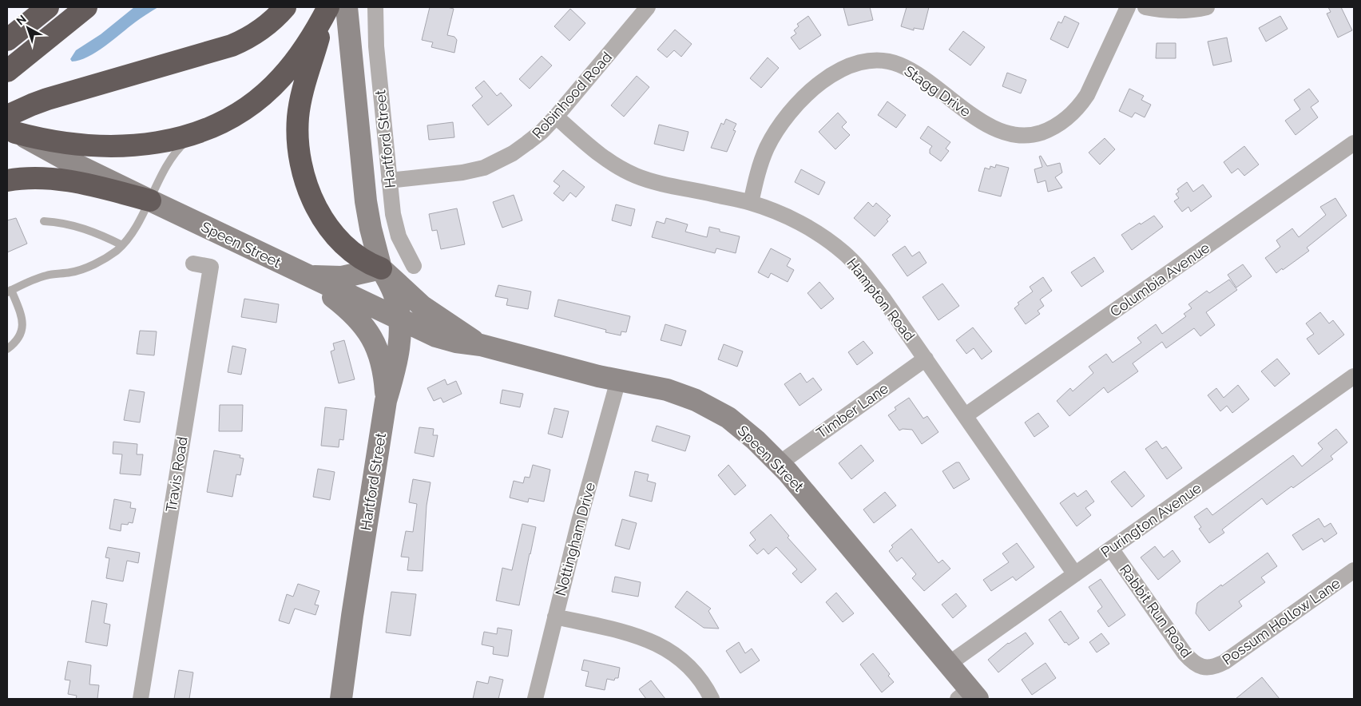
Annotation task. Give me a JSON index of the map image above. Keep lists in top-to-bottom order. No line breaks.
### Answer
{"streets":{"street":["Stagg Drive","Robinhood Road","Hartford Street","Speen Street","Columbia Avenue","Hampton Road","Timber Lane","Travis Road","Purington Avenue","Nottingham Drive","Rabbit Run Road","Possum Hollow Lane"]},"crossings":[["Stagg Drive","Hampton Road"],["Robinhood Road","Hartford Street"],["Robinhood Road","Hampton Road"],["Hartford Street","Speen Street"],["Speen Street","Timber Lane"],["Speen Street","Purington Avenue"],["Speen Street","Nottingham Drive"],["Columbia Avenue","Hampton Road"],["Hampton Road","Timber Lane"],["Hampton Road","Purington Avenue"],["Purington Avenue","Rabbit Run Road"],["Rabbit Run Road","Possum Hollow Lane"]],"north":"top left"}
